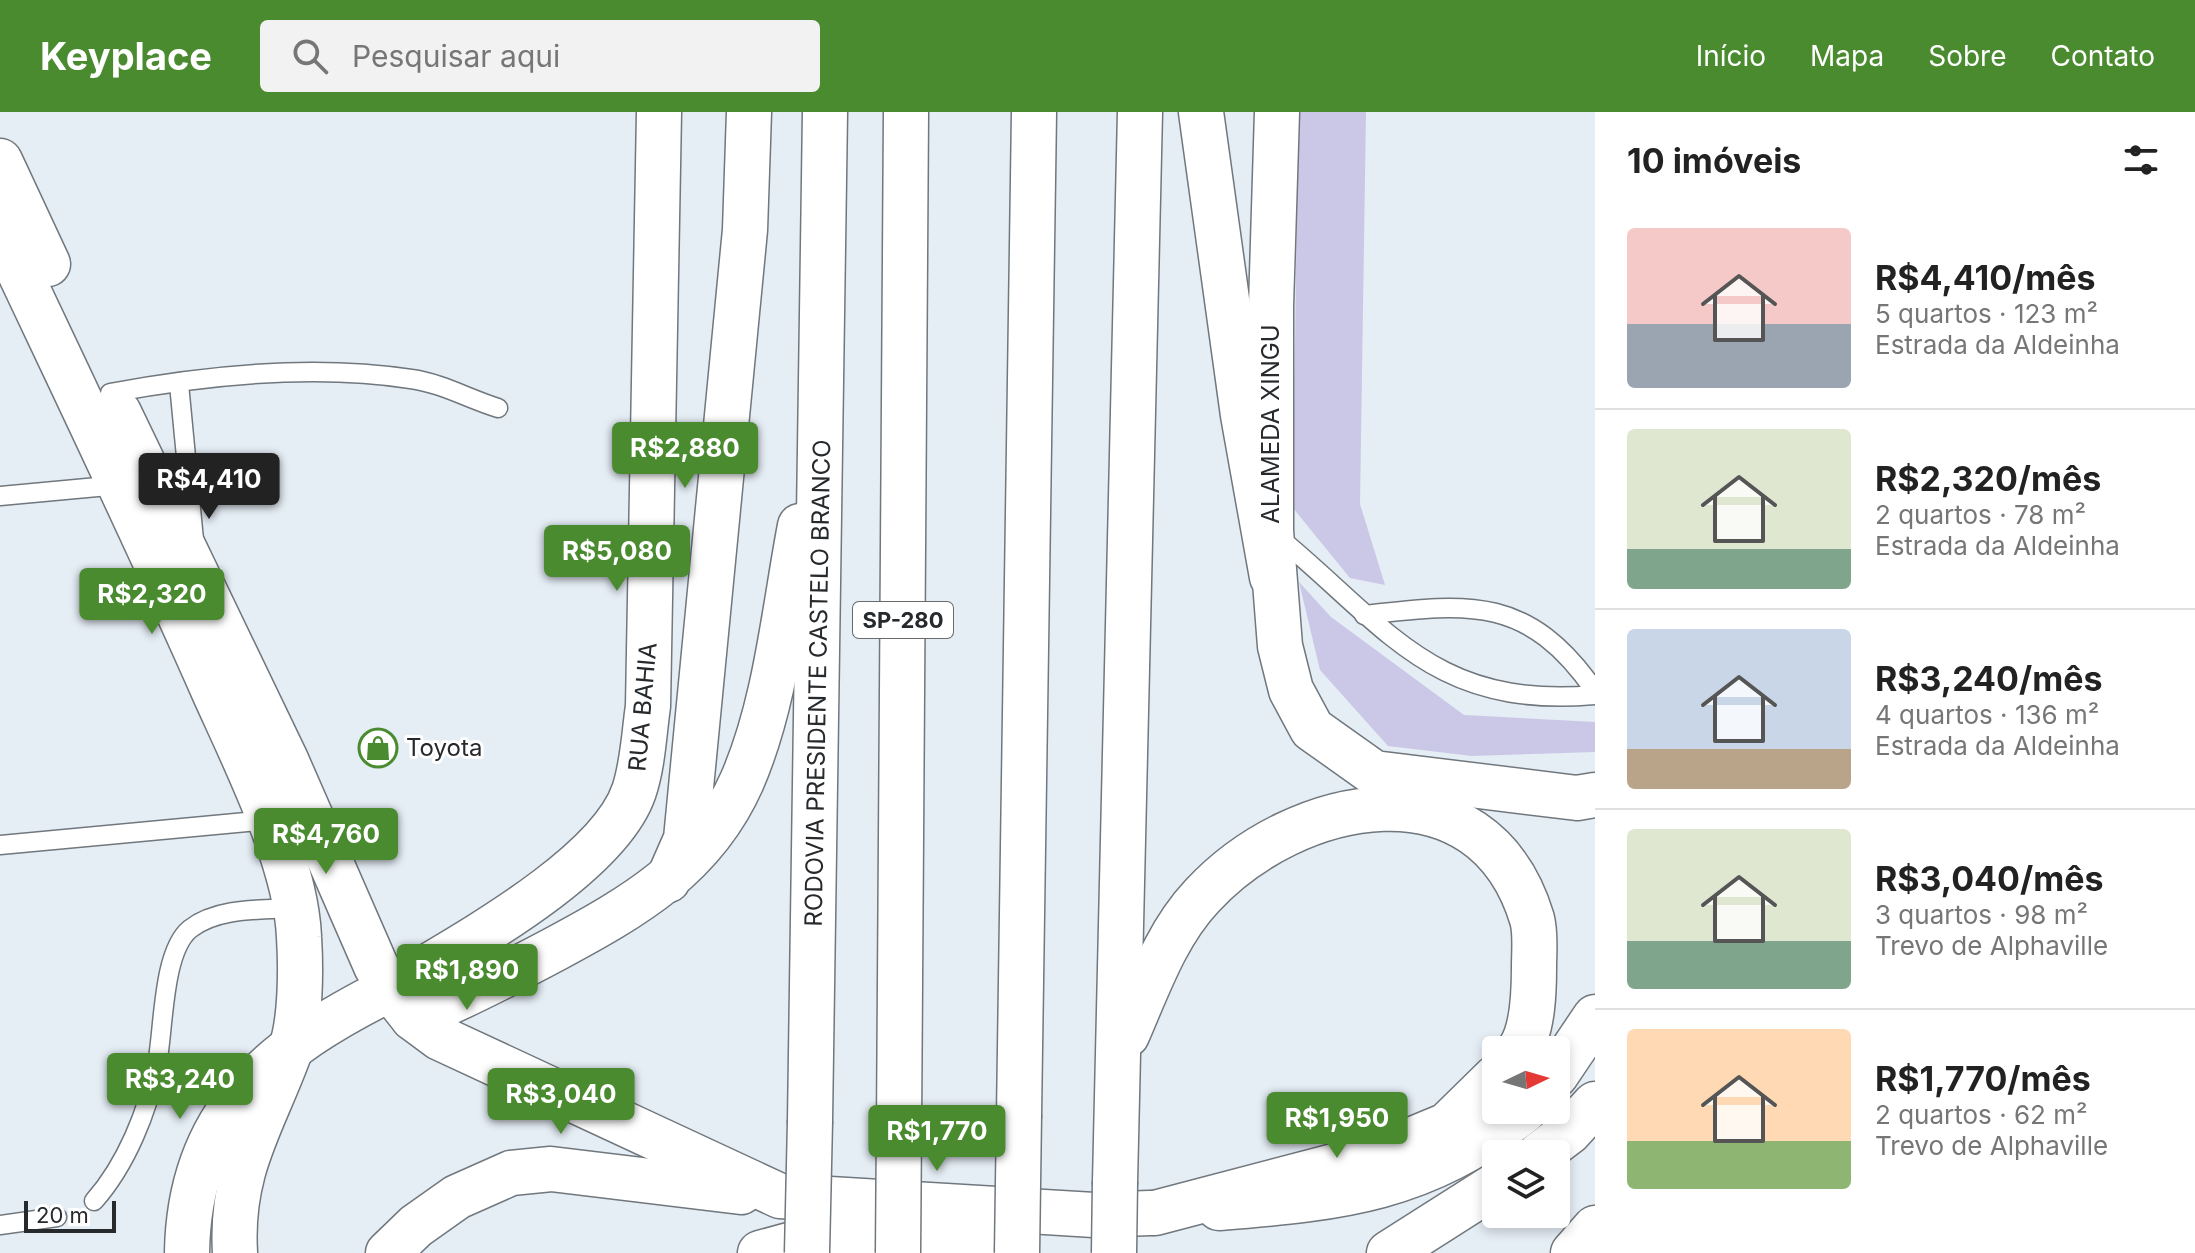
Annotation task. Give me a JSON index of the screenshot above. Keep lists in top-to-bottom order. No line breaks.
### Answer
{"streets":{"main road":["ALAMEDA XINGU","SP-280","RODOVIA PRESIDENTE CASTELO BRANCO","RUA BAHIA"]},"places":{"shop":["Toyota"]},"scale_bar":"20 m","north":"right","page":{"header":"Keyplace","search":"Pesquisar aqui","nav":["Início","Mapa","Sobre","Contato"],"heading":"10 imóveis","list":[{"name":"R$4,410/mês","note":"5 quartos · 123 m² · Estrada da Aldeinha"},{"name":"R$2,320/mês","note":"2 quartos · 78 m² · Estrada da Aldeinha"},{"name":"R$3,240/mês","note":"4 quartos · 136 m² · Estrada da Aldeinha"},{"name":"R$3,040/mês","note":"3 quartos · 98 m² · Trevo de Alphaville"},{"name":"R$1,770/mês","note":"2 quartos · 62 m² · Trevo de Alphaville"}],"price":["R$2,880","R$4,410","R$5,080","R$2,320","R$4,760","R$1,890","R$3,240","R$3,040","R$1,950","R$1,770"],"scale":"20 m"}}
